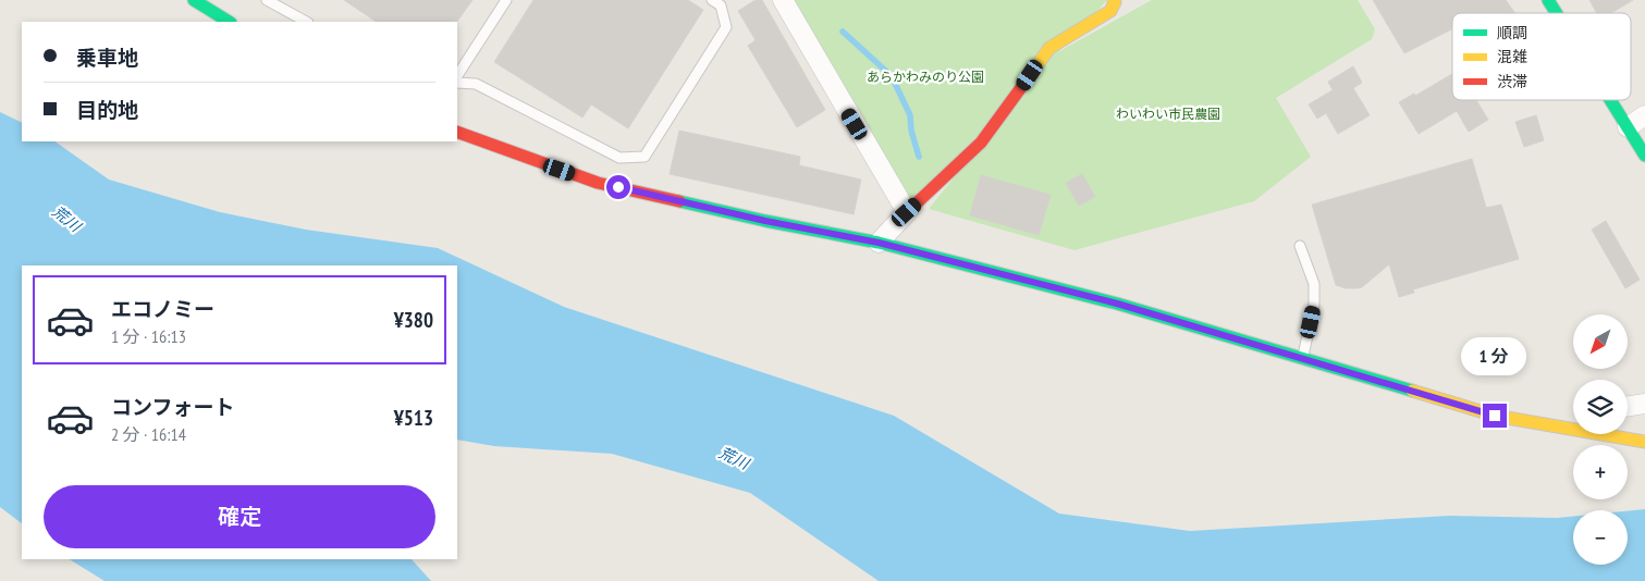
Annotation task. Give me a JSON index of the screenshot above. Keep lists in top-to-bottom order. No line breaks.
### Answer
{"water":["荒川"],"parks":["あらかわみのり公園","わいわい市民農園"],"legend":["順調","混雑","渋滞"],"north":"bottom left","page":{"banner":["乗車地","目的地"],"list":[{"name":"エコノミー","note":"1 分 · 16:13","value":"¥380"},{"name":"コンフォート","note":"2 分 · 16:14","value":"¥513"}],"map_buttons":["+","−"],"bubble":"1 分","buttons":"確定"}}
